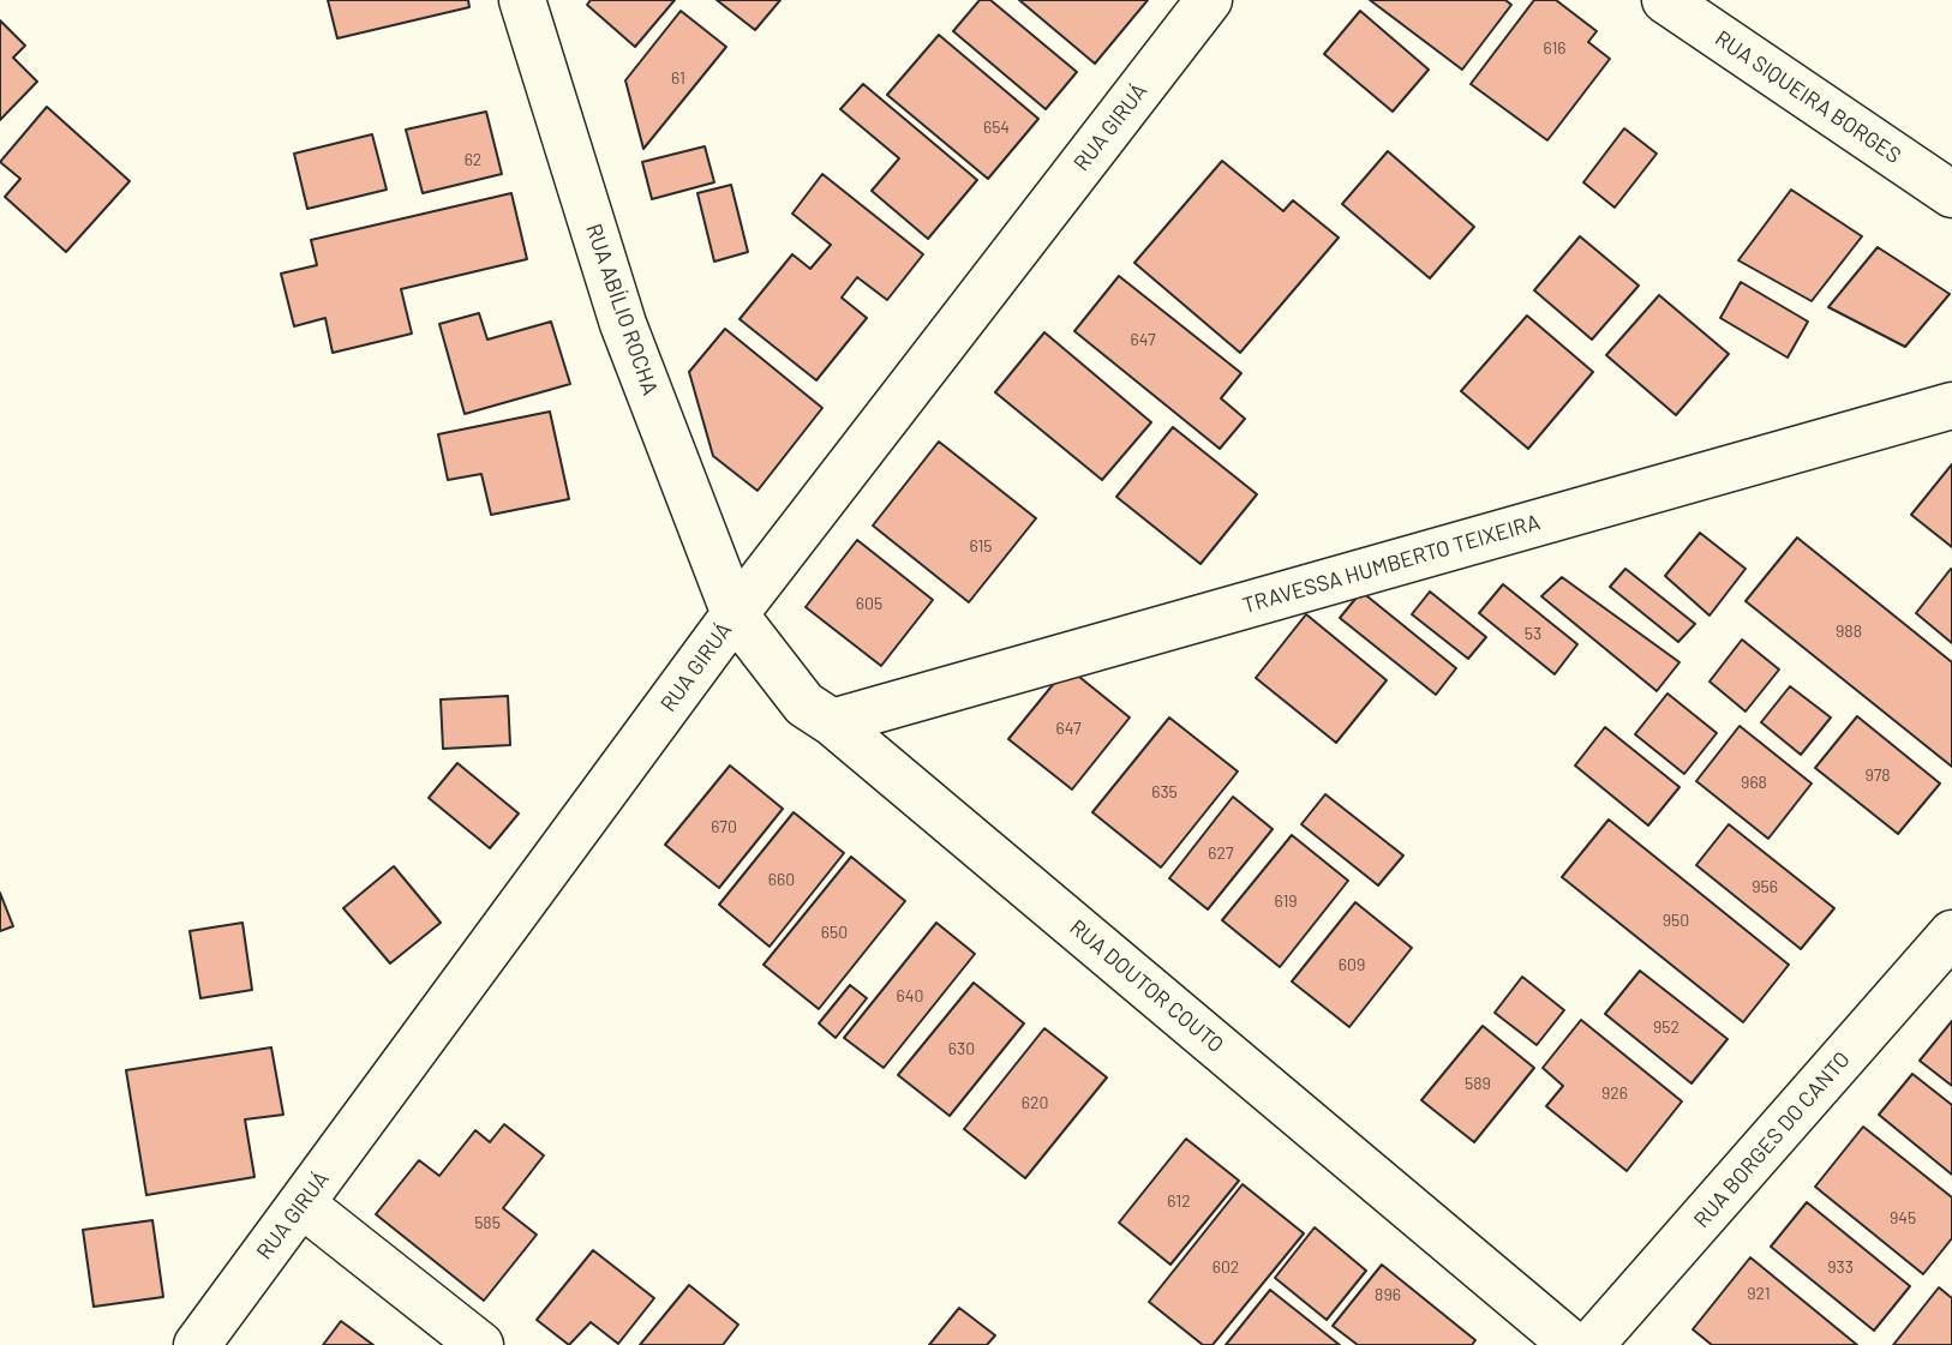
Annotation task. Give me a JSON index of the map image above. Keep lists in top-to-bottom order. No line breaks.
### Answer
{"streets":{"street":["RUA SIQUEIRA BORGES","RUA GIRUÁ","RUA ABÍLIO ROCHA","TRAVESSA HUMBERTO TEIXEIRA","RUA DOUTOR COUTO","RUA BORGES DO CANTO"]},"crossings":[["RUA GIRUÁ","RUA ABÍLIO ROCHA"],["RUA GIRUÁ","RUA DOUTOR COUTO"],["RUA ABÍLIO ROCHA","RUA DOUTOR COUTO"],["TRAVESSA HUMBERTO TEIXEIRA","RUA DOUTOR COUTO"]],"house_numbers":["616","61","654","62","647","615","605","988","53","647","978","968","635","670","627","660","956","619","950","650","609","640","952","630","589","926","620","612","945","585","602","933","921","896"]}
